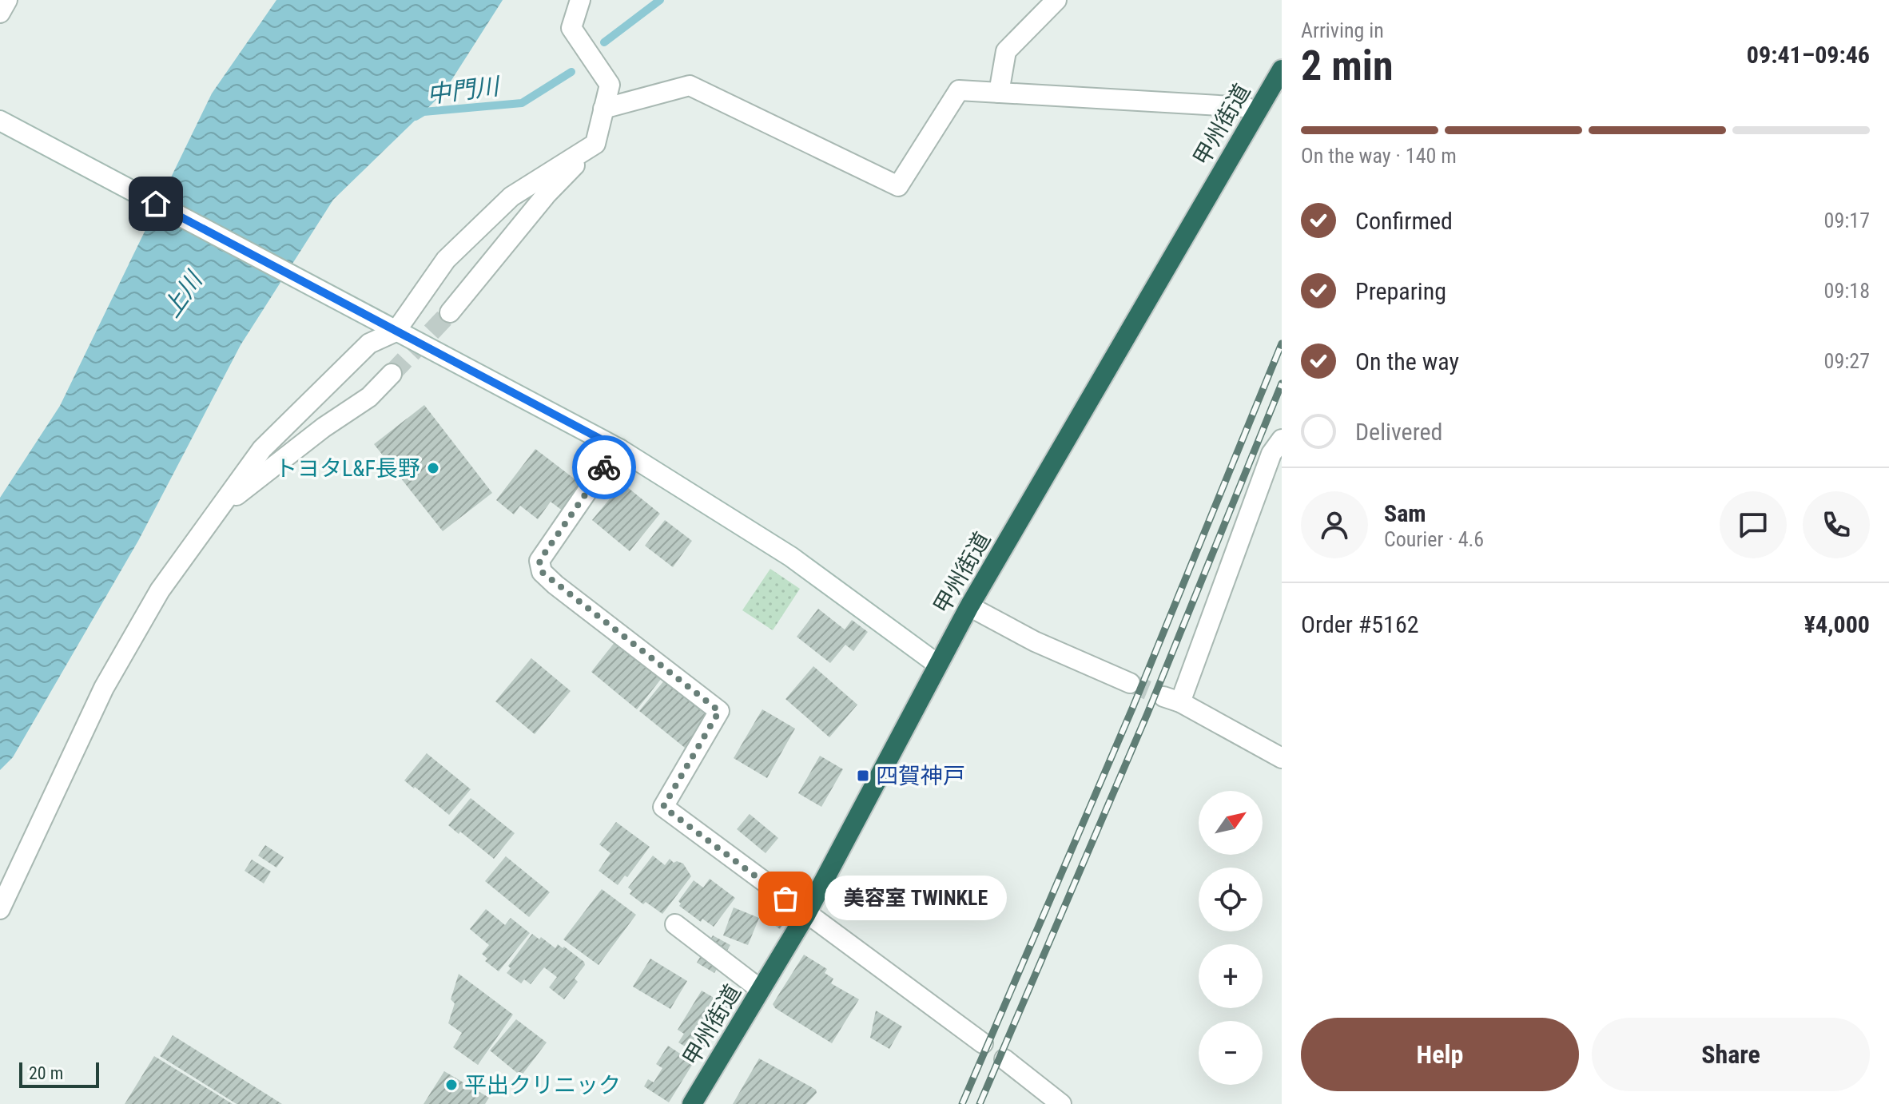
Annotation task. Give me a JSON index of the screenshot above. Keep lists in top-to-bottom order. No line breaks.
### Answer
{"streets":{"highway":["甲州街道"]},"water":["中門川","上川"],"places":{"other":["トヨタL&F長野","美容室 TWINKLE","平出クリニック"],"transit":["四賀神戸"]},"scale_bar":"20 m","north":"top right","page":{"heading":["2 min","Arriving in","09:41–09:46"],"panel":["Sam","Courier · 4.6","Order #5162","¥4,000"],"bar":"On the way · 140 m","list":[["Confirmed","09:17"],["Preparing","09:18"],["On the way","09:27"],"Delivered"],"map_buttons":["+","−"],"bubble":"美容室 TWINKLE","buttons":["Help","Share"],"scale":"20 m"}}
